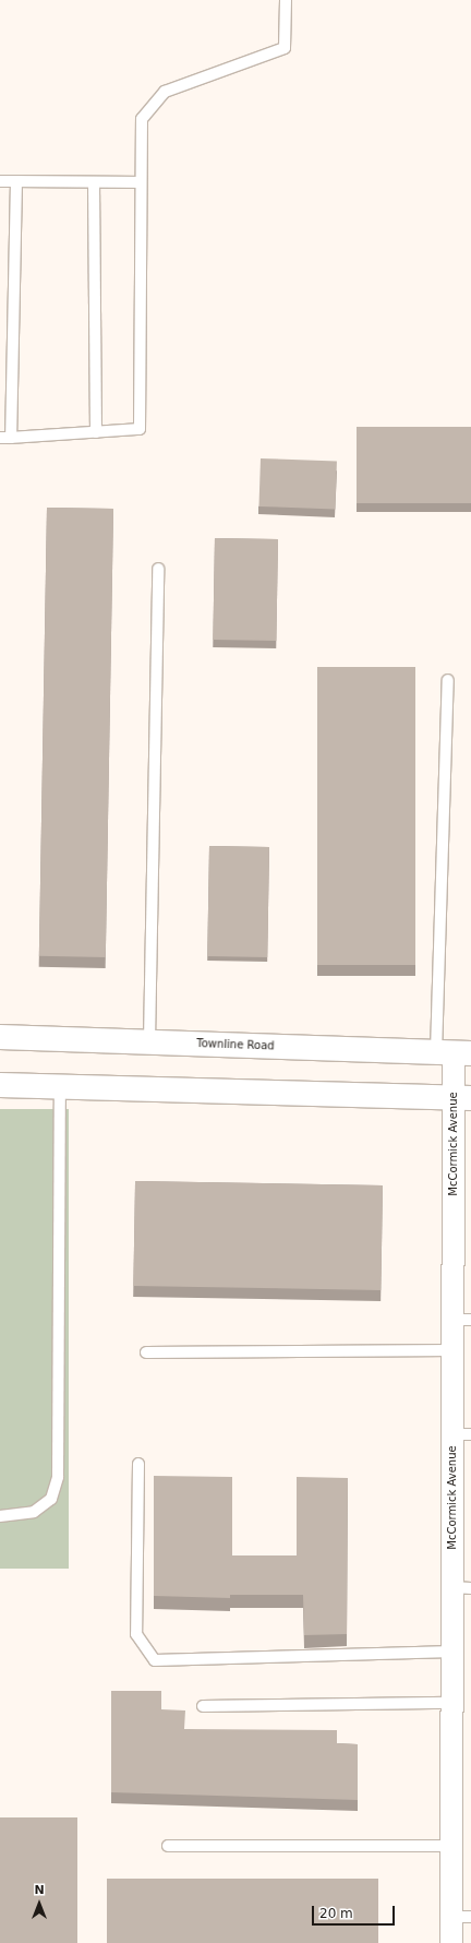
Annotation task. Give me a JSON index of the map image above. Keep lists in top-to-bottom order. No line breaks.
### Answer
{"streets":{"main road":["Townline Road"],"street":["McCormick Avenue"]},"crossings":[["Townline Road","McCormick Avenue"]],"scale_bar":"20 m","north":"top"}
